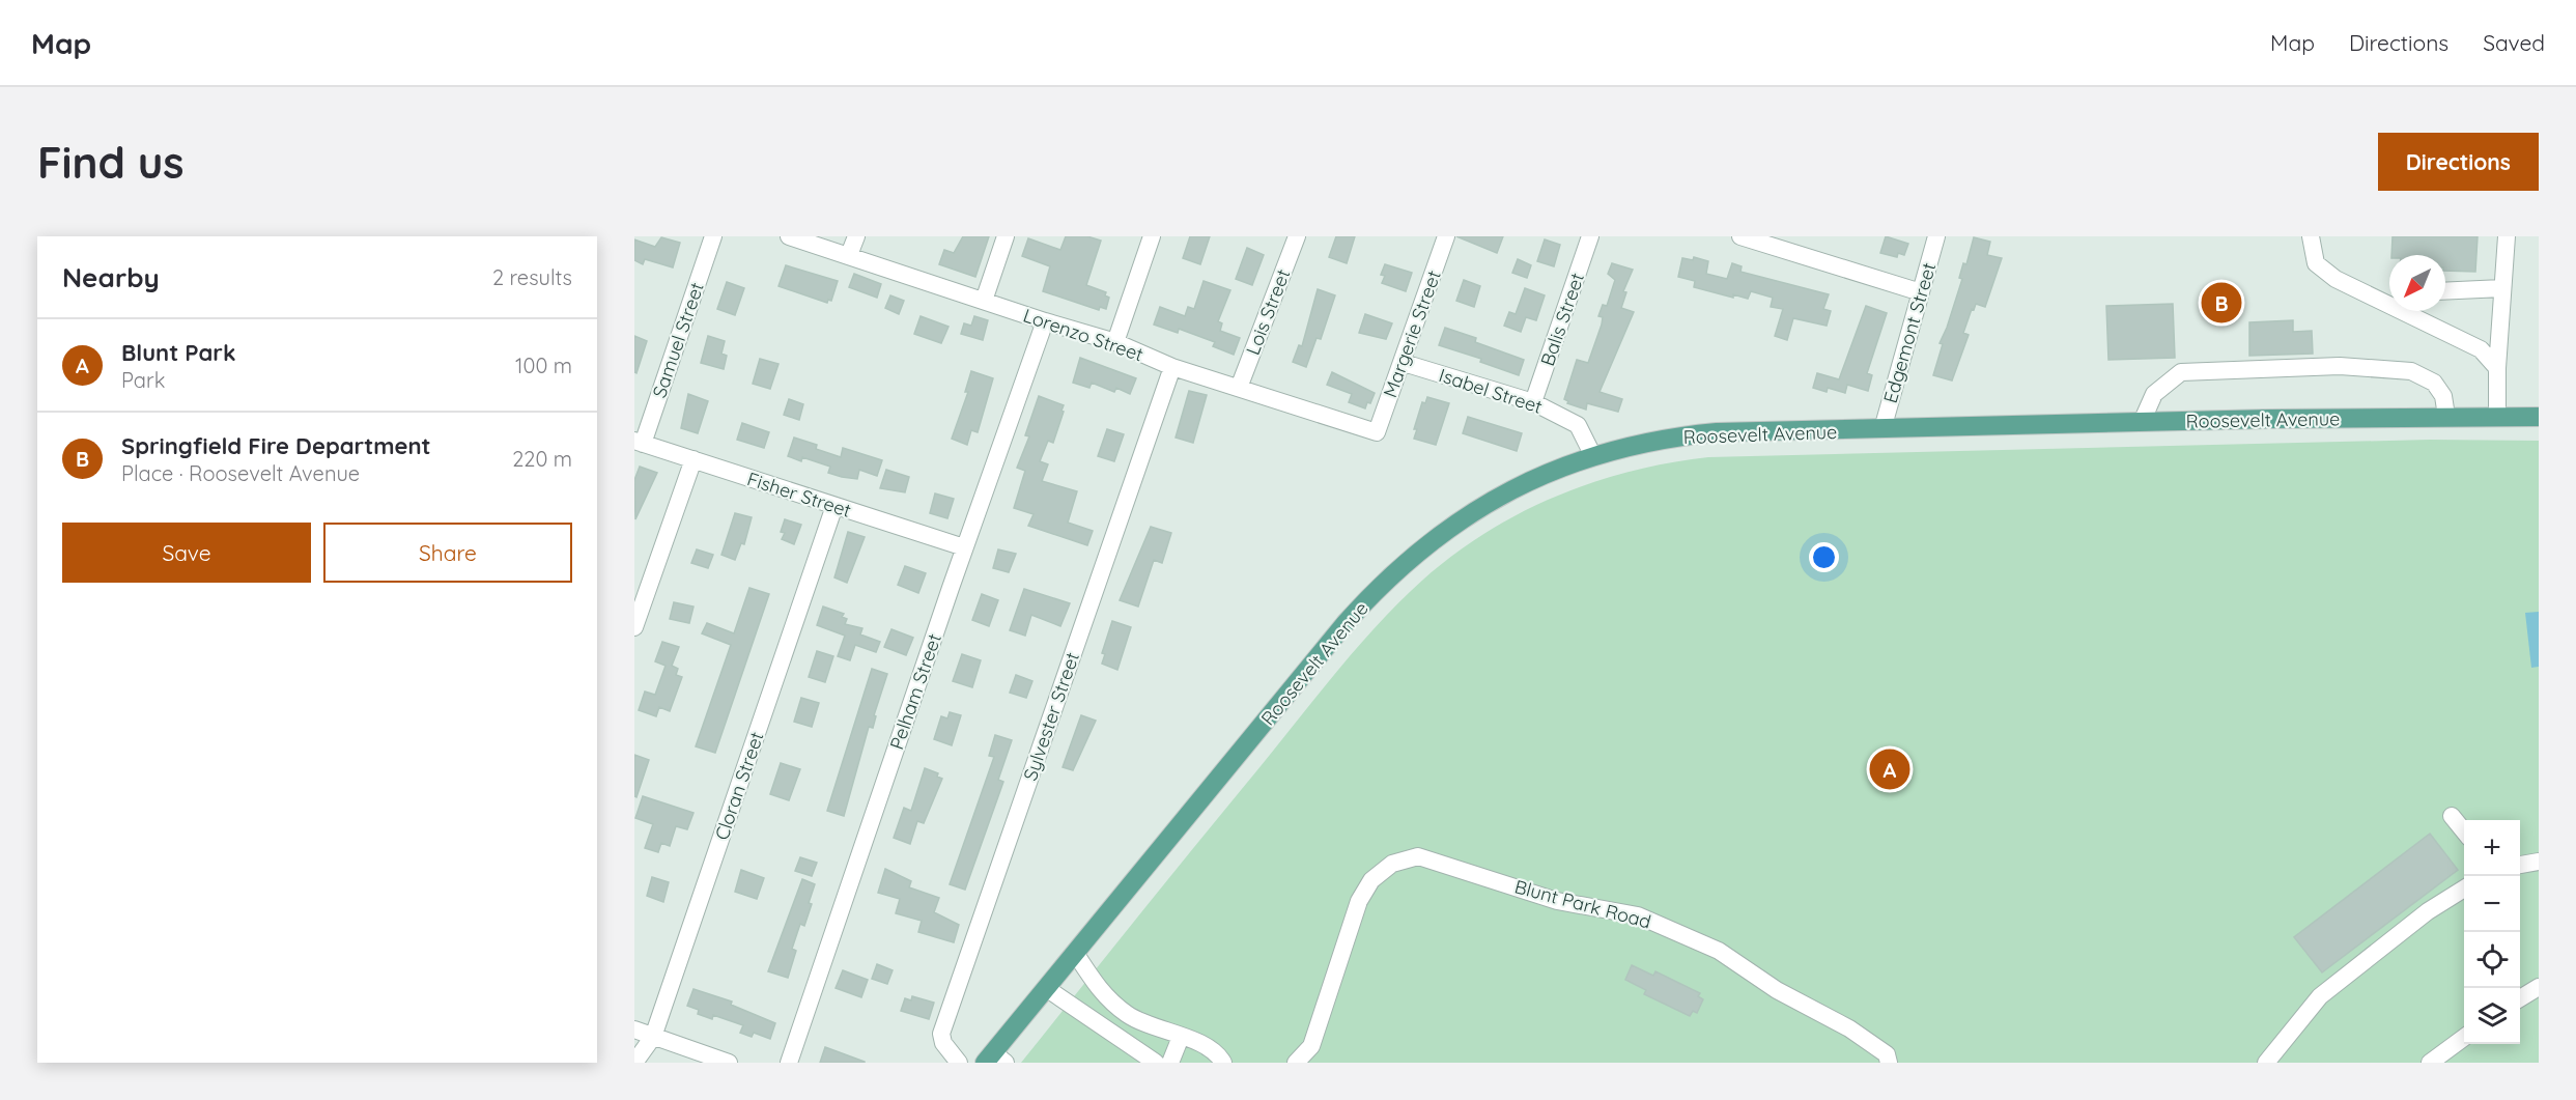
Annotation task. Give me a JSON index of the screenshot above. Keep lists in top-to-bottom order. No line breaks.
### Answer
{"streets":{"main road":["Roosevelt Avenue"],"street":["Lois Street","Balis Street","Edgemont Street","Margerie Street","Lorenzo Street","Samuel Street","Isabel Street","Fisher Street","Pelham Street","Sylvester Street","Cloran Street","Blunt Park Road"]},"crossings":[["Lois Street","Lorenzo Street"],["Balis Street","Isabel Street"],["Edgemont Street","Roosevelt Avenue"],["Margerie Street","Lorenzo Street"],["Margerie Street","Isabel Street"],["Lorenzo Street","Pelham Street"],["Lorenzo Street","Sylvester Street"],["Samuel Street","Fisher Street"],["Isabel Street","Roosevelt Avenue"],["Fisher Street","Pelham Street"],["Fisher Street","Cloran Street"]],"north":"bottom left","page":{"header":"Map","nav":["Map","Directions","Saved"],"buttons":["Directions",["Save","Share"]],"title":"Find us","heading":["Nearby","2 results"],"pins":["B","A"],"list":[{"mark":"A","name":"Blunt Park","note":"Park","value":"100 m"},{"mark":"B","name":"Springfield Fire Department","note":"Place · Roosevelt Avenue","value":"220 m"}],"map_buttons":["+","−"]}}
